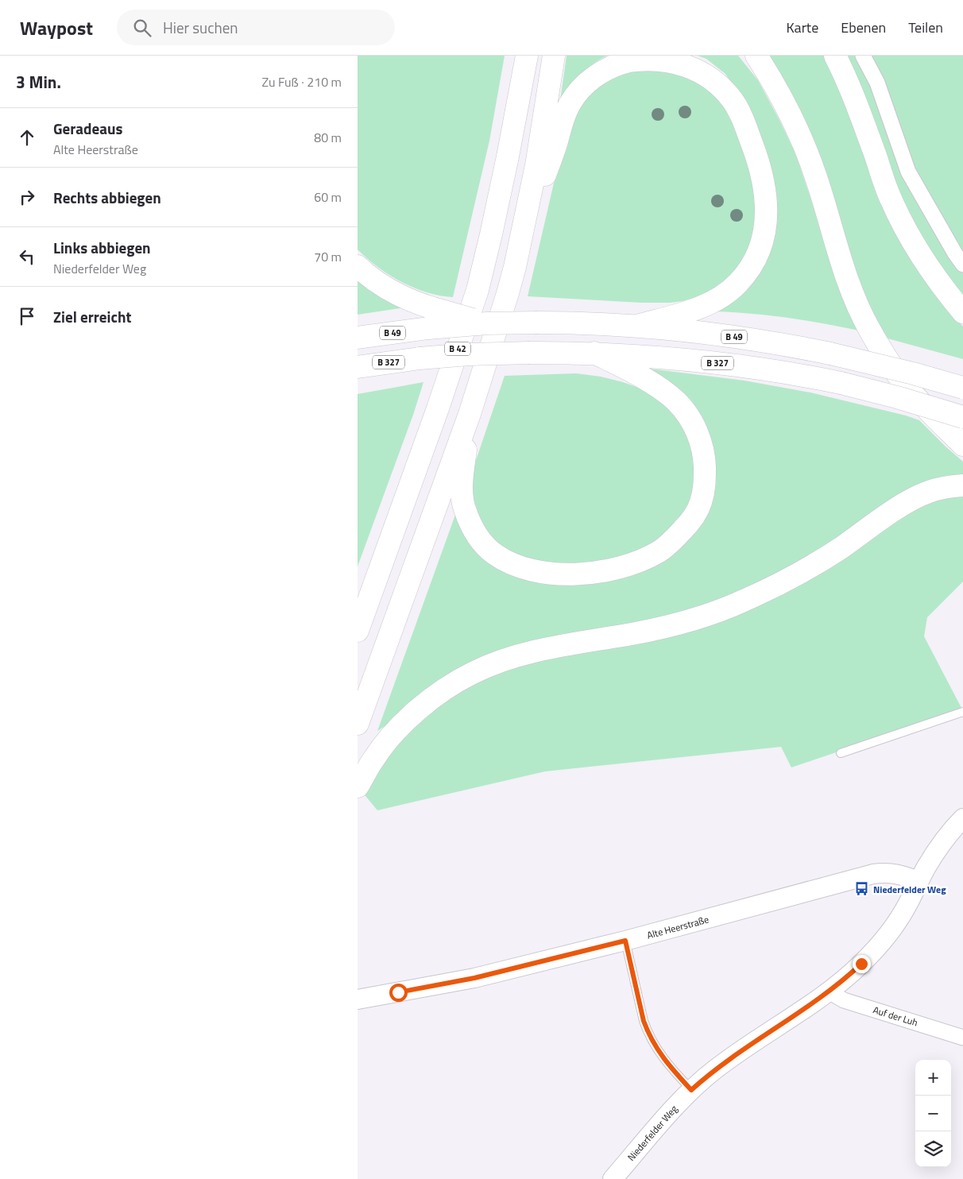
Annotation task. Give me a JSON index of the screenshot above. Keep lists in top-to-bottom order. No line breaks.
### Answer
{"streets":{"highway":["B 49","B 42","B 327"],"street":["Alte Heerstraße","Auf der Luh","Niederfelder Weg"]},"crossings":[["Alte Heerstraße","Niederfelder Weg"],["Auf der Luh","Niederfelder Weg"]],"places":{"bus stop":["Niederfelder Weg"]},"page":{"header":"Waypost","search":"Hier suchen","nav":["Karte","Ebenen","Teilen"],"heading":["3 Min.","Zu Fuß · 210 m"],"list":[["Geradeaus","Alte Heerstraße","80 m"],["Rechts abbiegen","60 m"],["Links abbiegen","Niederfelder Weg","70 m"],"Ziel erreicht"],"map_buttons":["+","−"]}}
